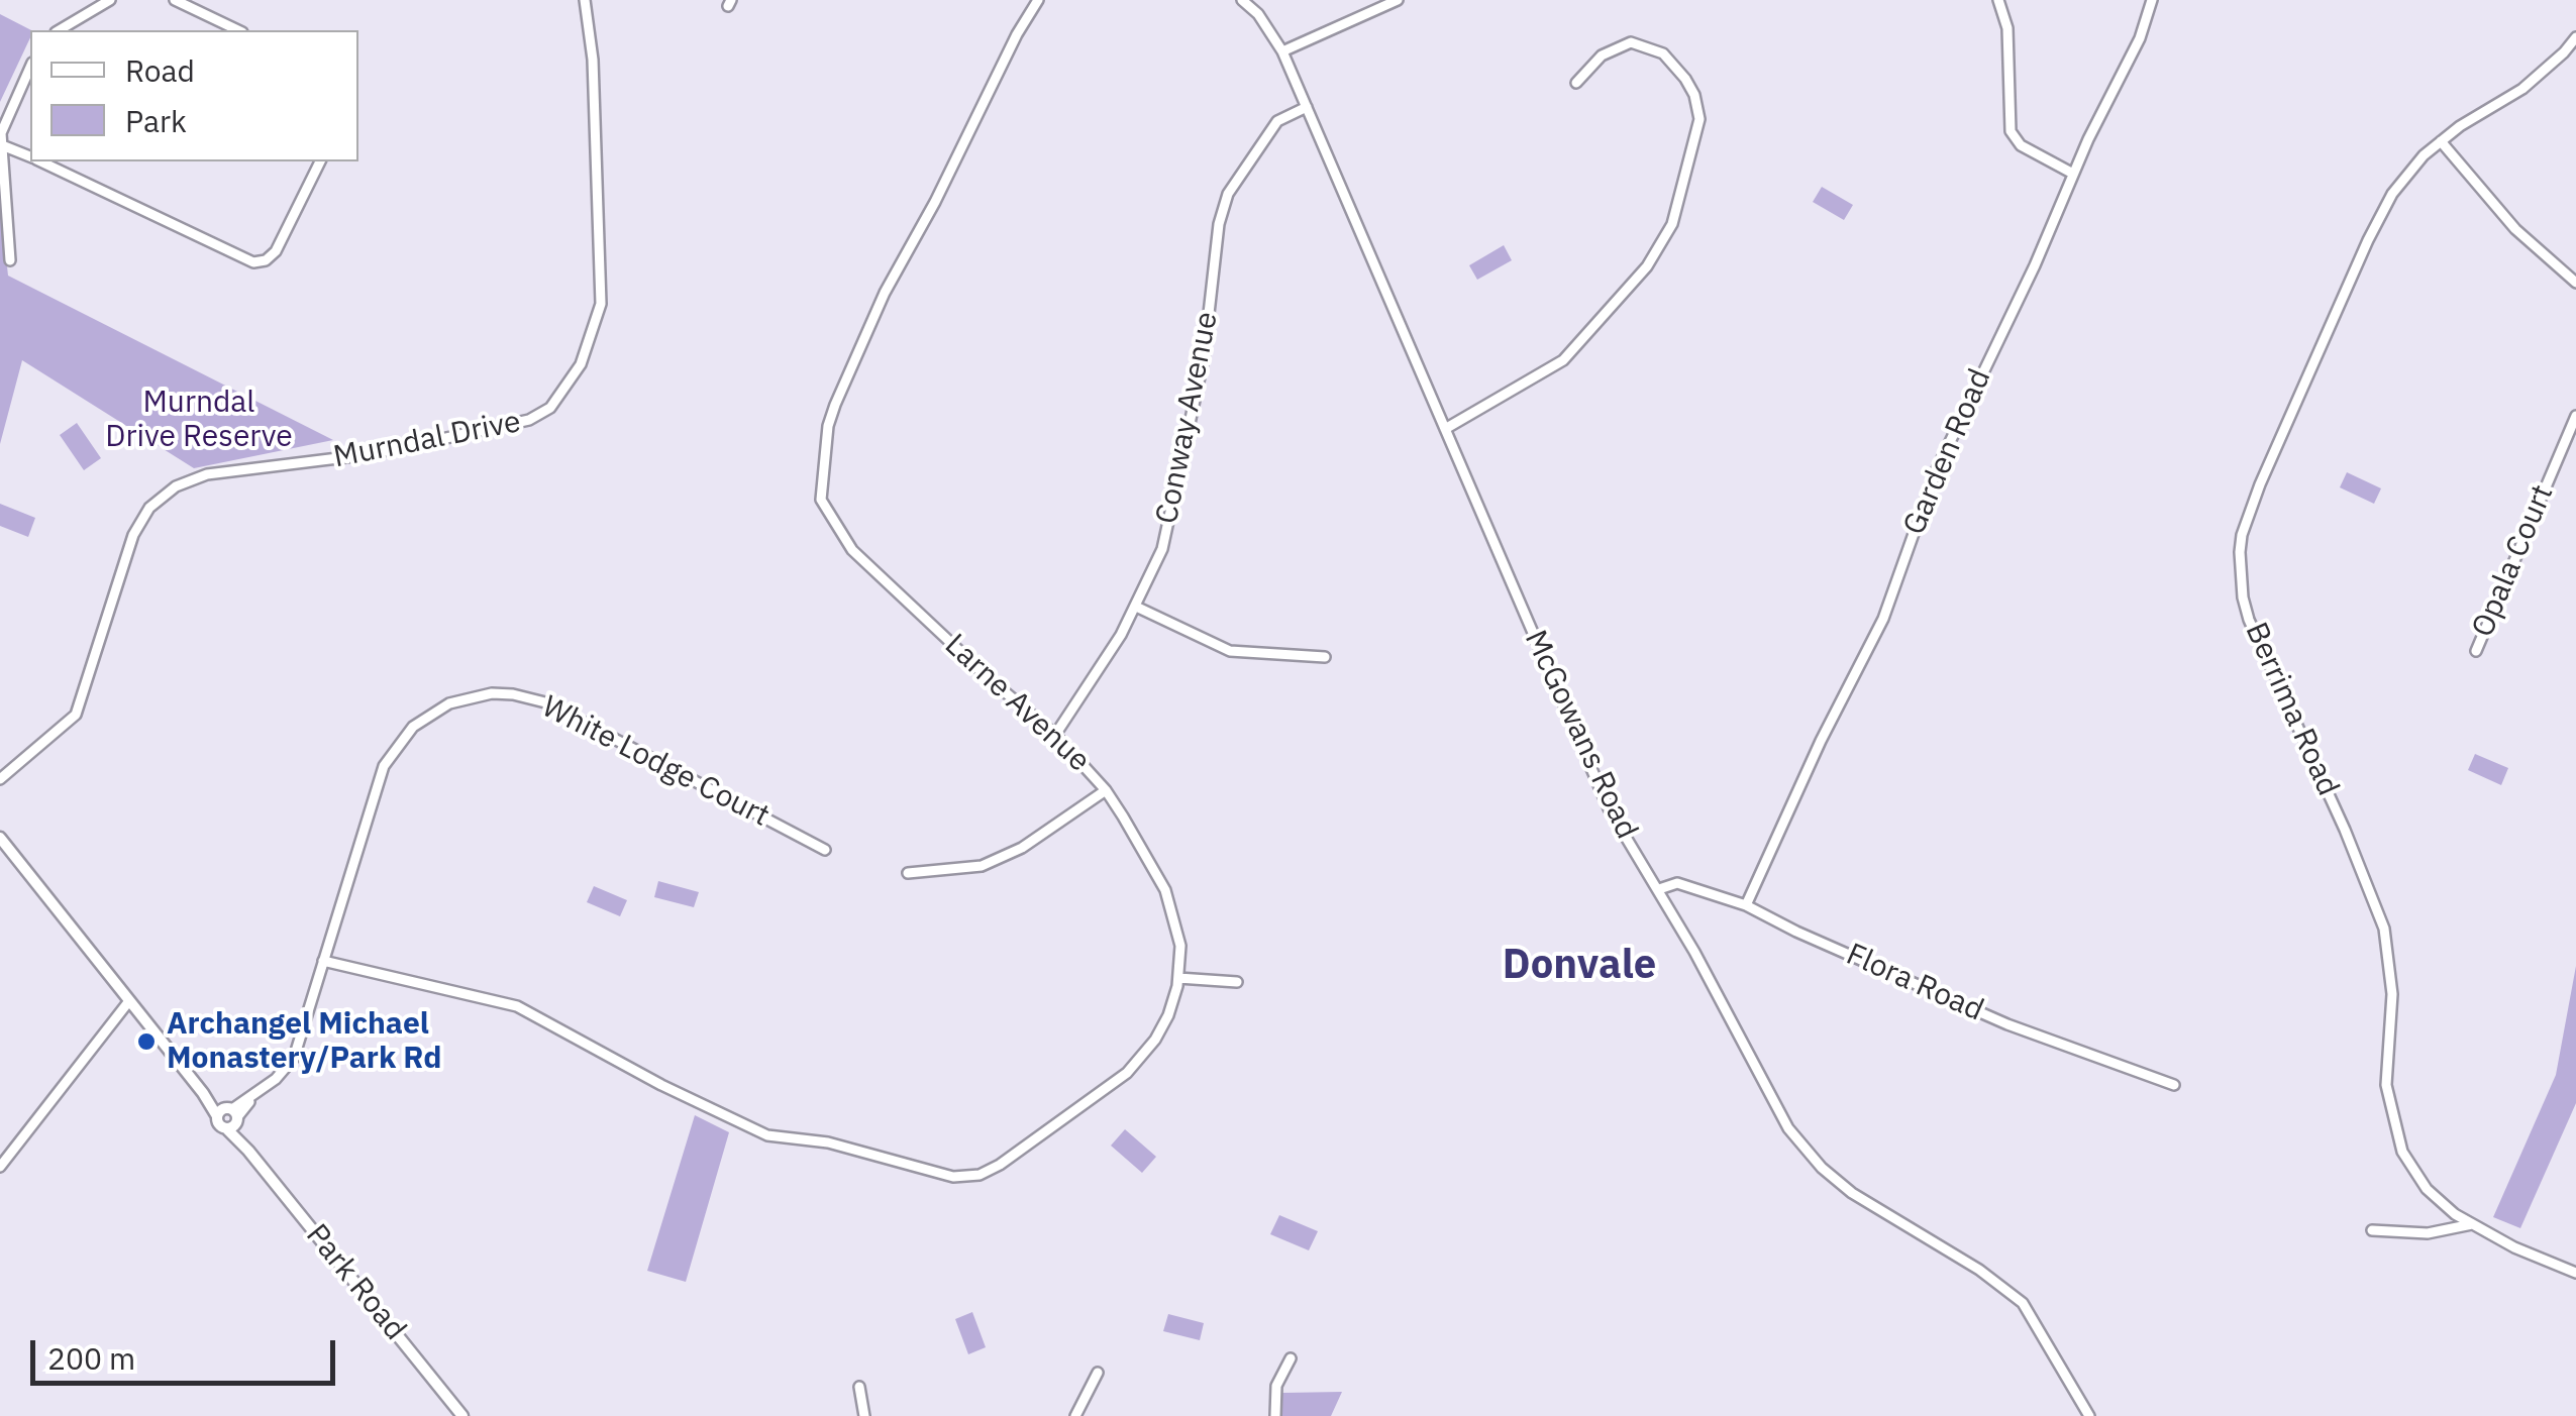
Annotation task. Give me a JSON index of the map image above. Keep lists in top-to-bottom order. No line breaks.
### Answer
{"streets":{"street":["Conway Avenue","Murndal Drive","Garden Road","Opala Court","Larne Avenue","Berrima Road","McGowans Road","White Lodge Court","Flora Road","Park Road"]},"crossings":[["Conway Avenue","Larne Avenue"],["Conway Avenue","McGowans Road"],["Garden Road","Flora Road"],["Larne Avenue","White Lodge Court"],["McGowans Road","Flora Road"],["White Lodge Court","Park Road"]],"districts":["Donvale"],"parks":["Murndal Drive Reserve"],"places":["Archangel Michael Monastery/Park Rd"],"legend":["Road","Park"],"scale_bar":"200 m"}
